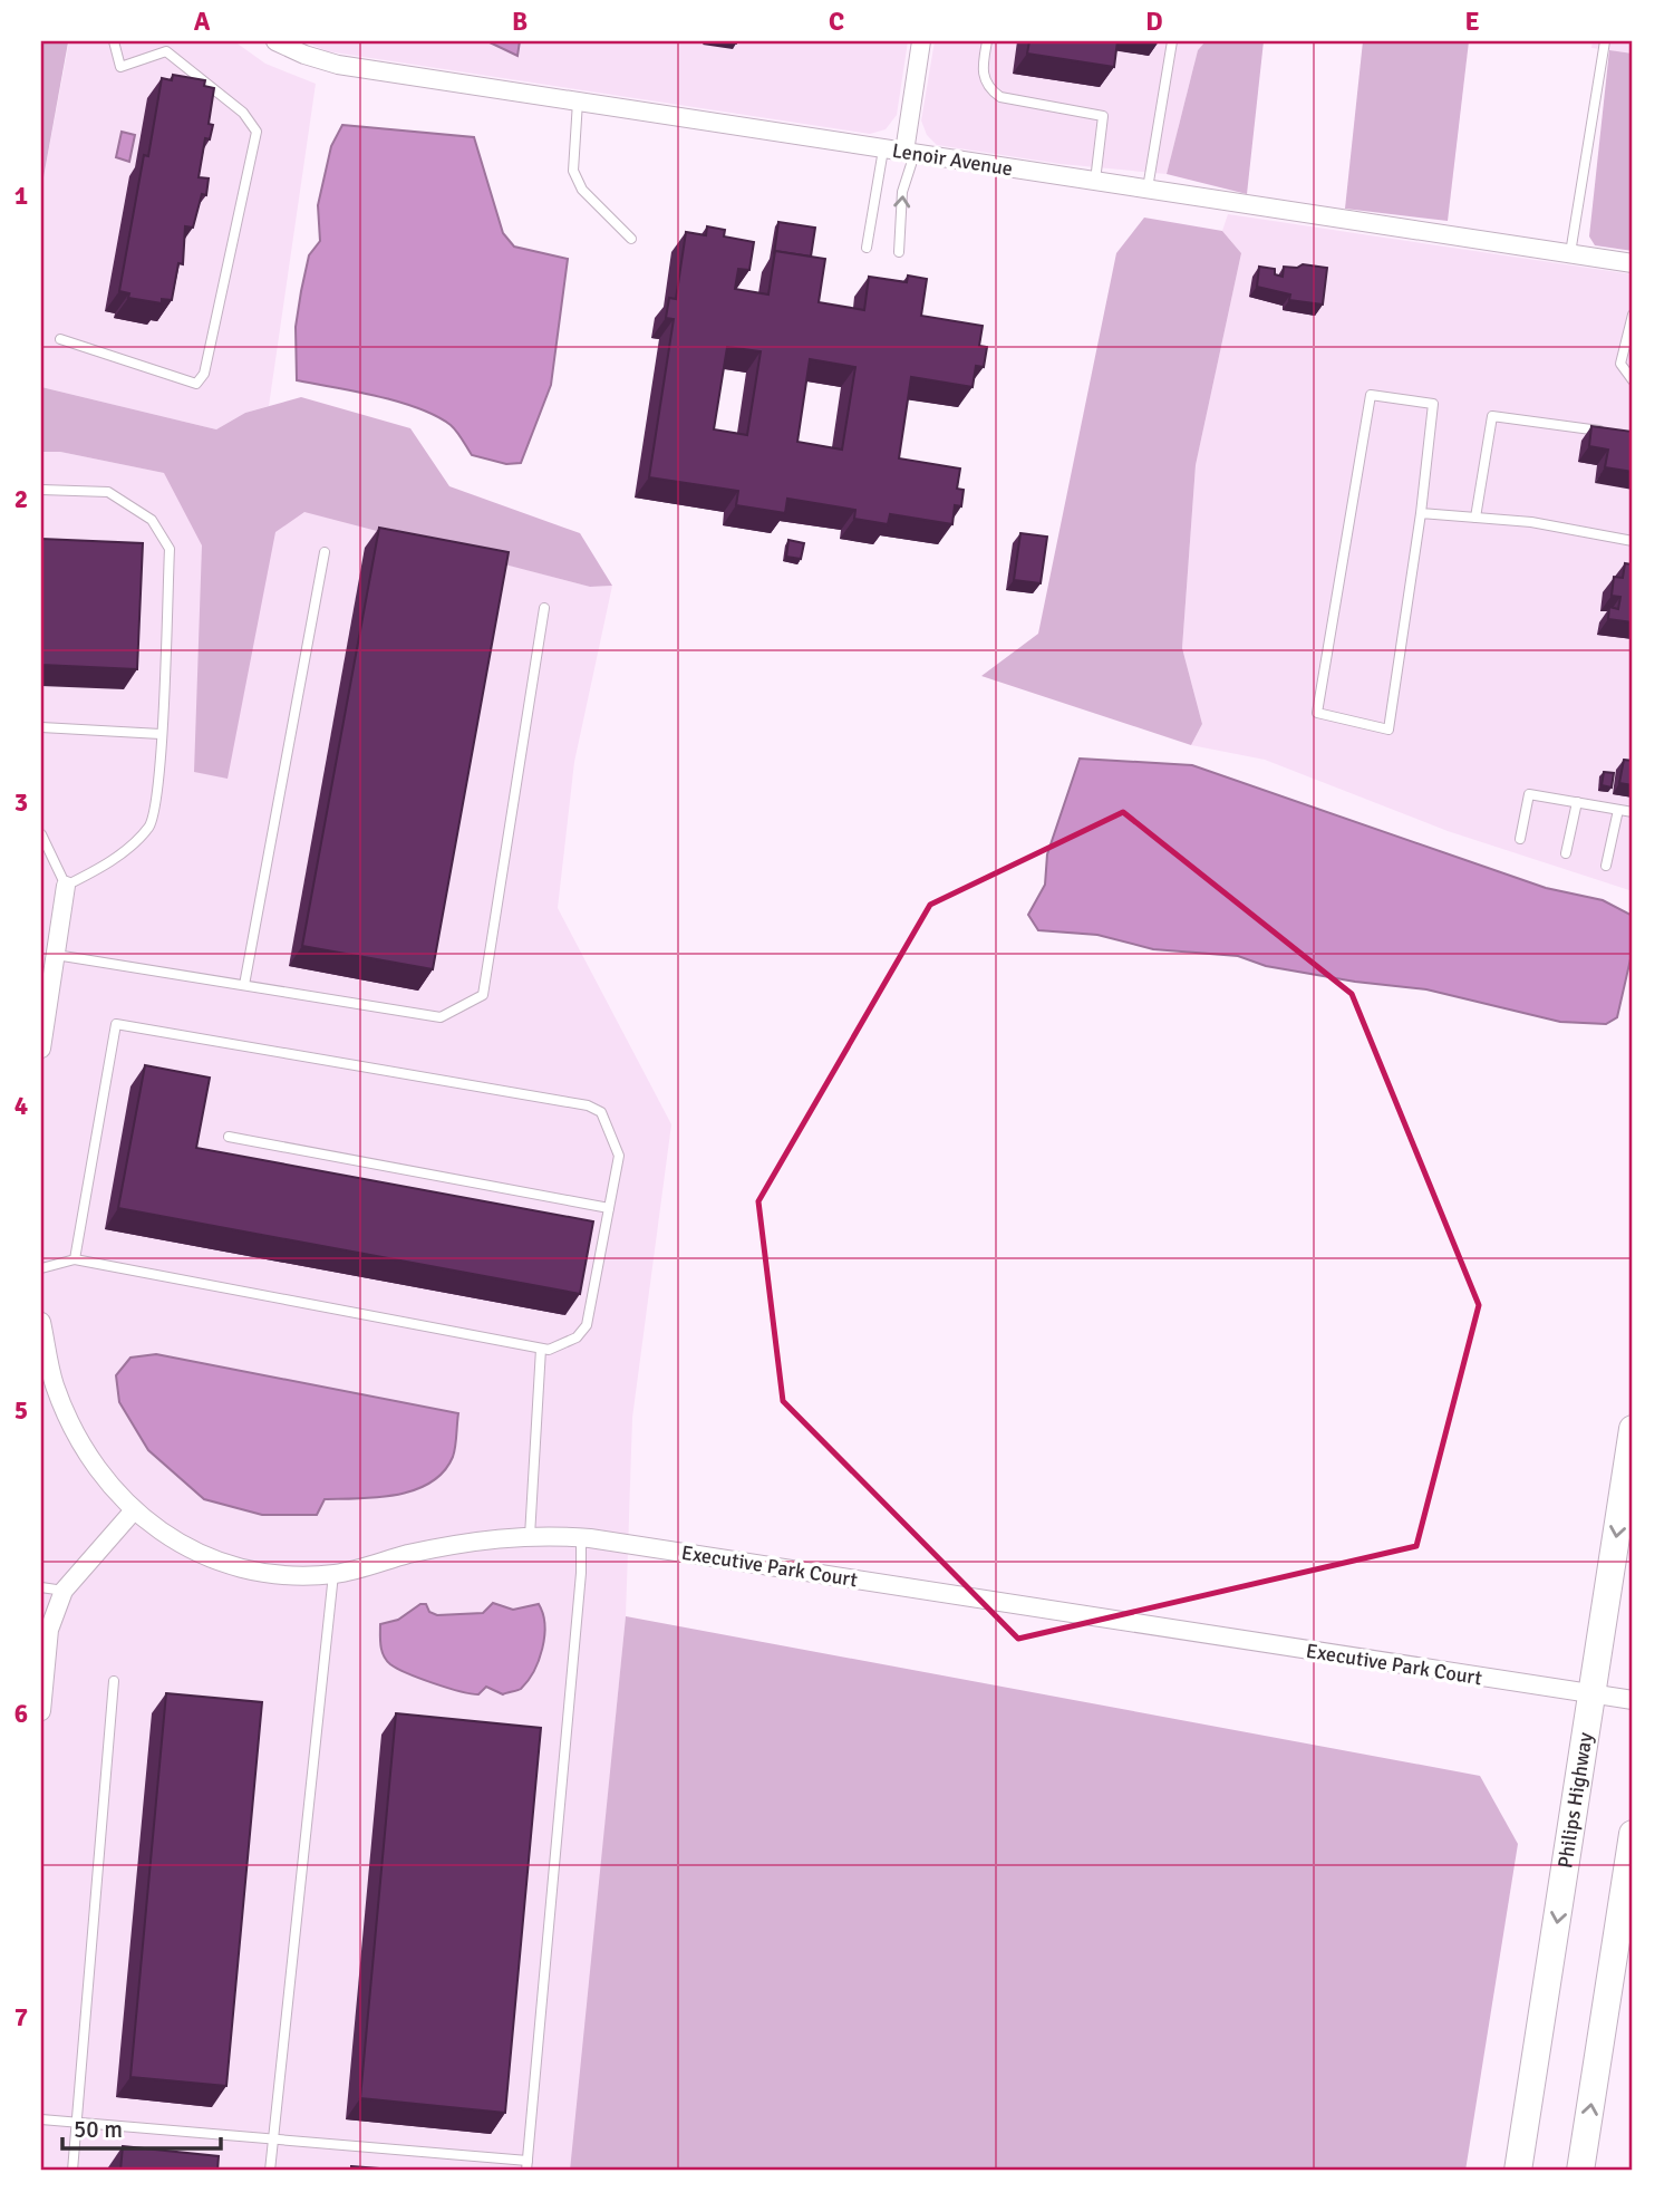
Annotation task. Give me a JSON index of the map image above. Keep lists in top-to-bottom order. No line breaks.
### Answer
{"streets":{"main road":["Philips Highway"],"street":["Lenoir Avenue","Executive Park Court"]},"crossings":[["Executive Park Court","Philips Highway"]],"scale_bar":"50 m","grid":{"columns":["A","B","C","D","E"],"rows":["1","2","3","4","5","6","7"]}}
